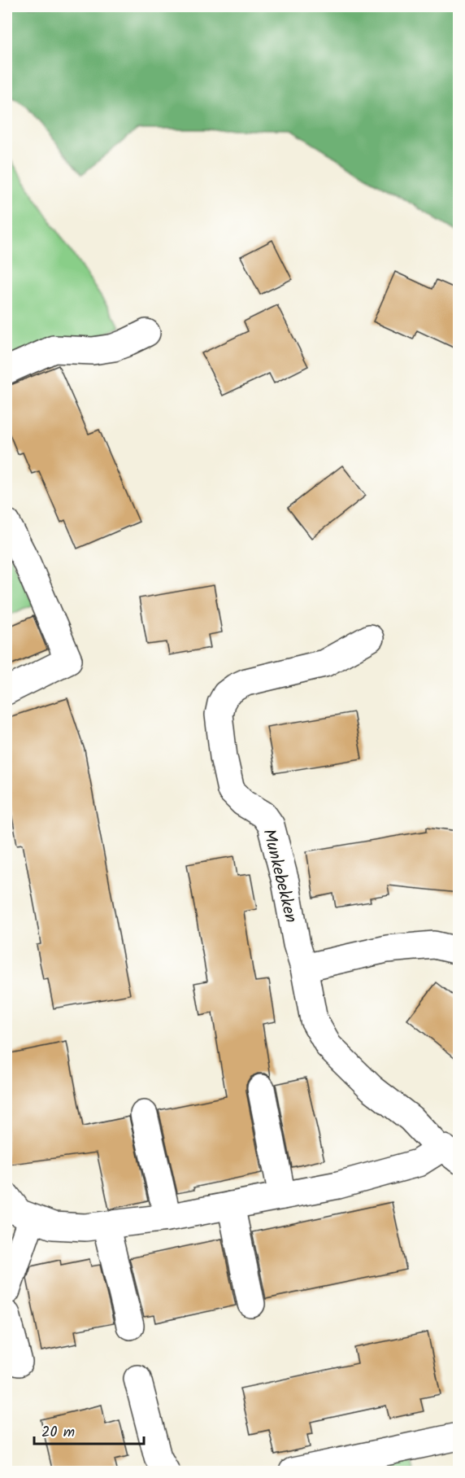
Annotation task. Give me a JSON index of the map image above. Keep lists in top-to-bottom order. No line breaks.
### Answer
{"streets":{"lane":["Munkebekken"]},"scale_bar":"20 m"}
